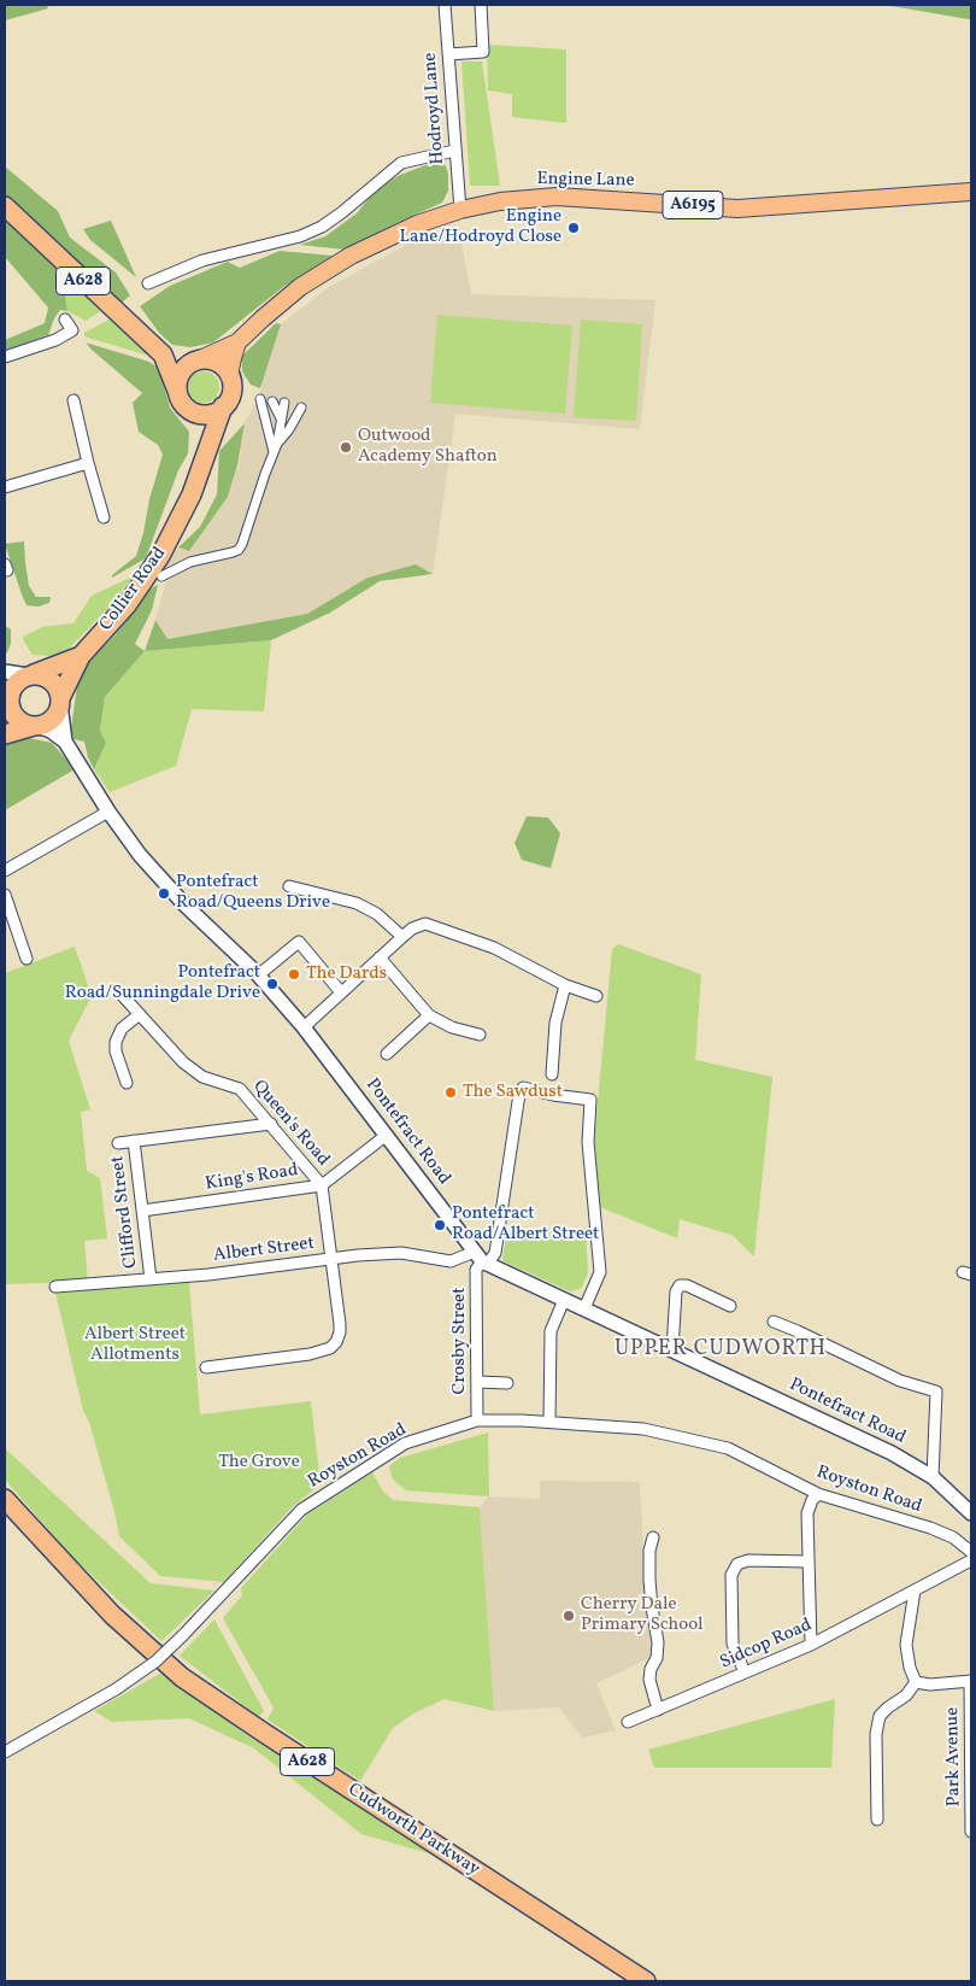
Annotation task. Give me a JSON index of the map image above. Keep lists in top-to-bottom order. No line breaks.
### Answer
{"streets":{"highway":["A628","Collier Road","Cudworth Parkway"],"main road":["Engine Lane","A6195"],"street":["Hodroyd Lane","Queen's Road","Pontefract Road","King's Road","Clifford Street","Albert Street","Crosby Street","Royston Road","Sidcop Road","Park Avenue"]},"crossings":[["Hodroyd Lane","Engine Lane"],["Engine Lane","A628"],["Engine Lane","Collier Road"],["A628","Collier Road"],["Collier Road","Pontefract Road"],["Queen's Road","King's Road"],["Queen's Road","Albert Street"],["Pontefract Road","King's Road"],["Pontefract Road","Albert Street"],["Pontefract Road","Crosby Street"],["King's Road","Clifford Street"],["Clifford Street","Albert Street"],["Albert Street","Crosby Street"],["Crosby Street","Royston Road"]],"districts":["UPPER CUDWORTH"],"parks":["Albert Street Allotments","The Grove"],"places":["Engine Lane/Hodroyd Close","Outwood Academy Shafton","Pontefract Road/Queens Drive","The Dards","Pontefract Road/Sunningdale Drive","The Sawdust","Pontefract Road/Albert Street","Cherry Dale Primary School"]}
